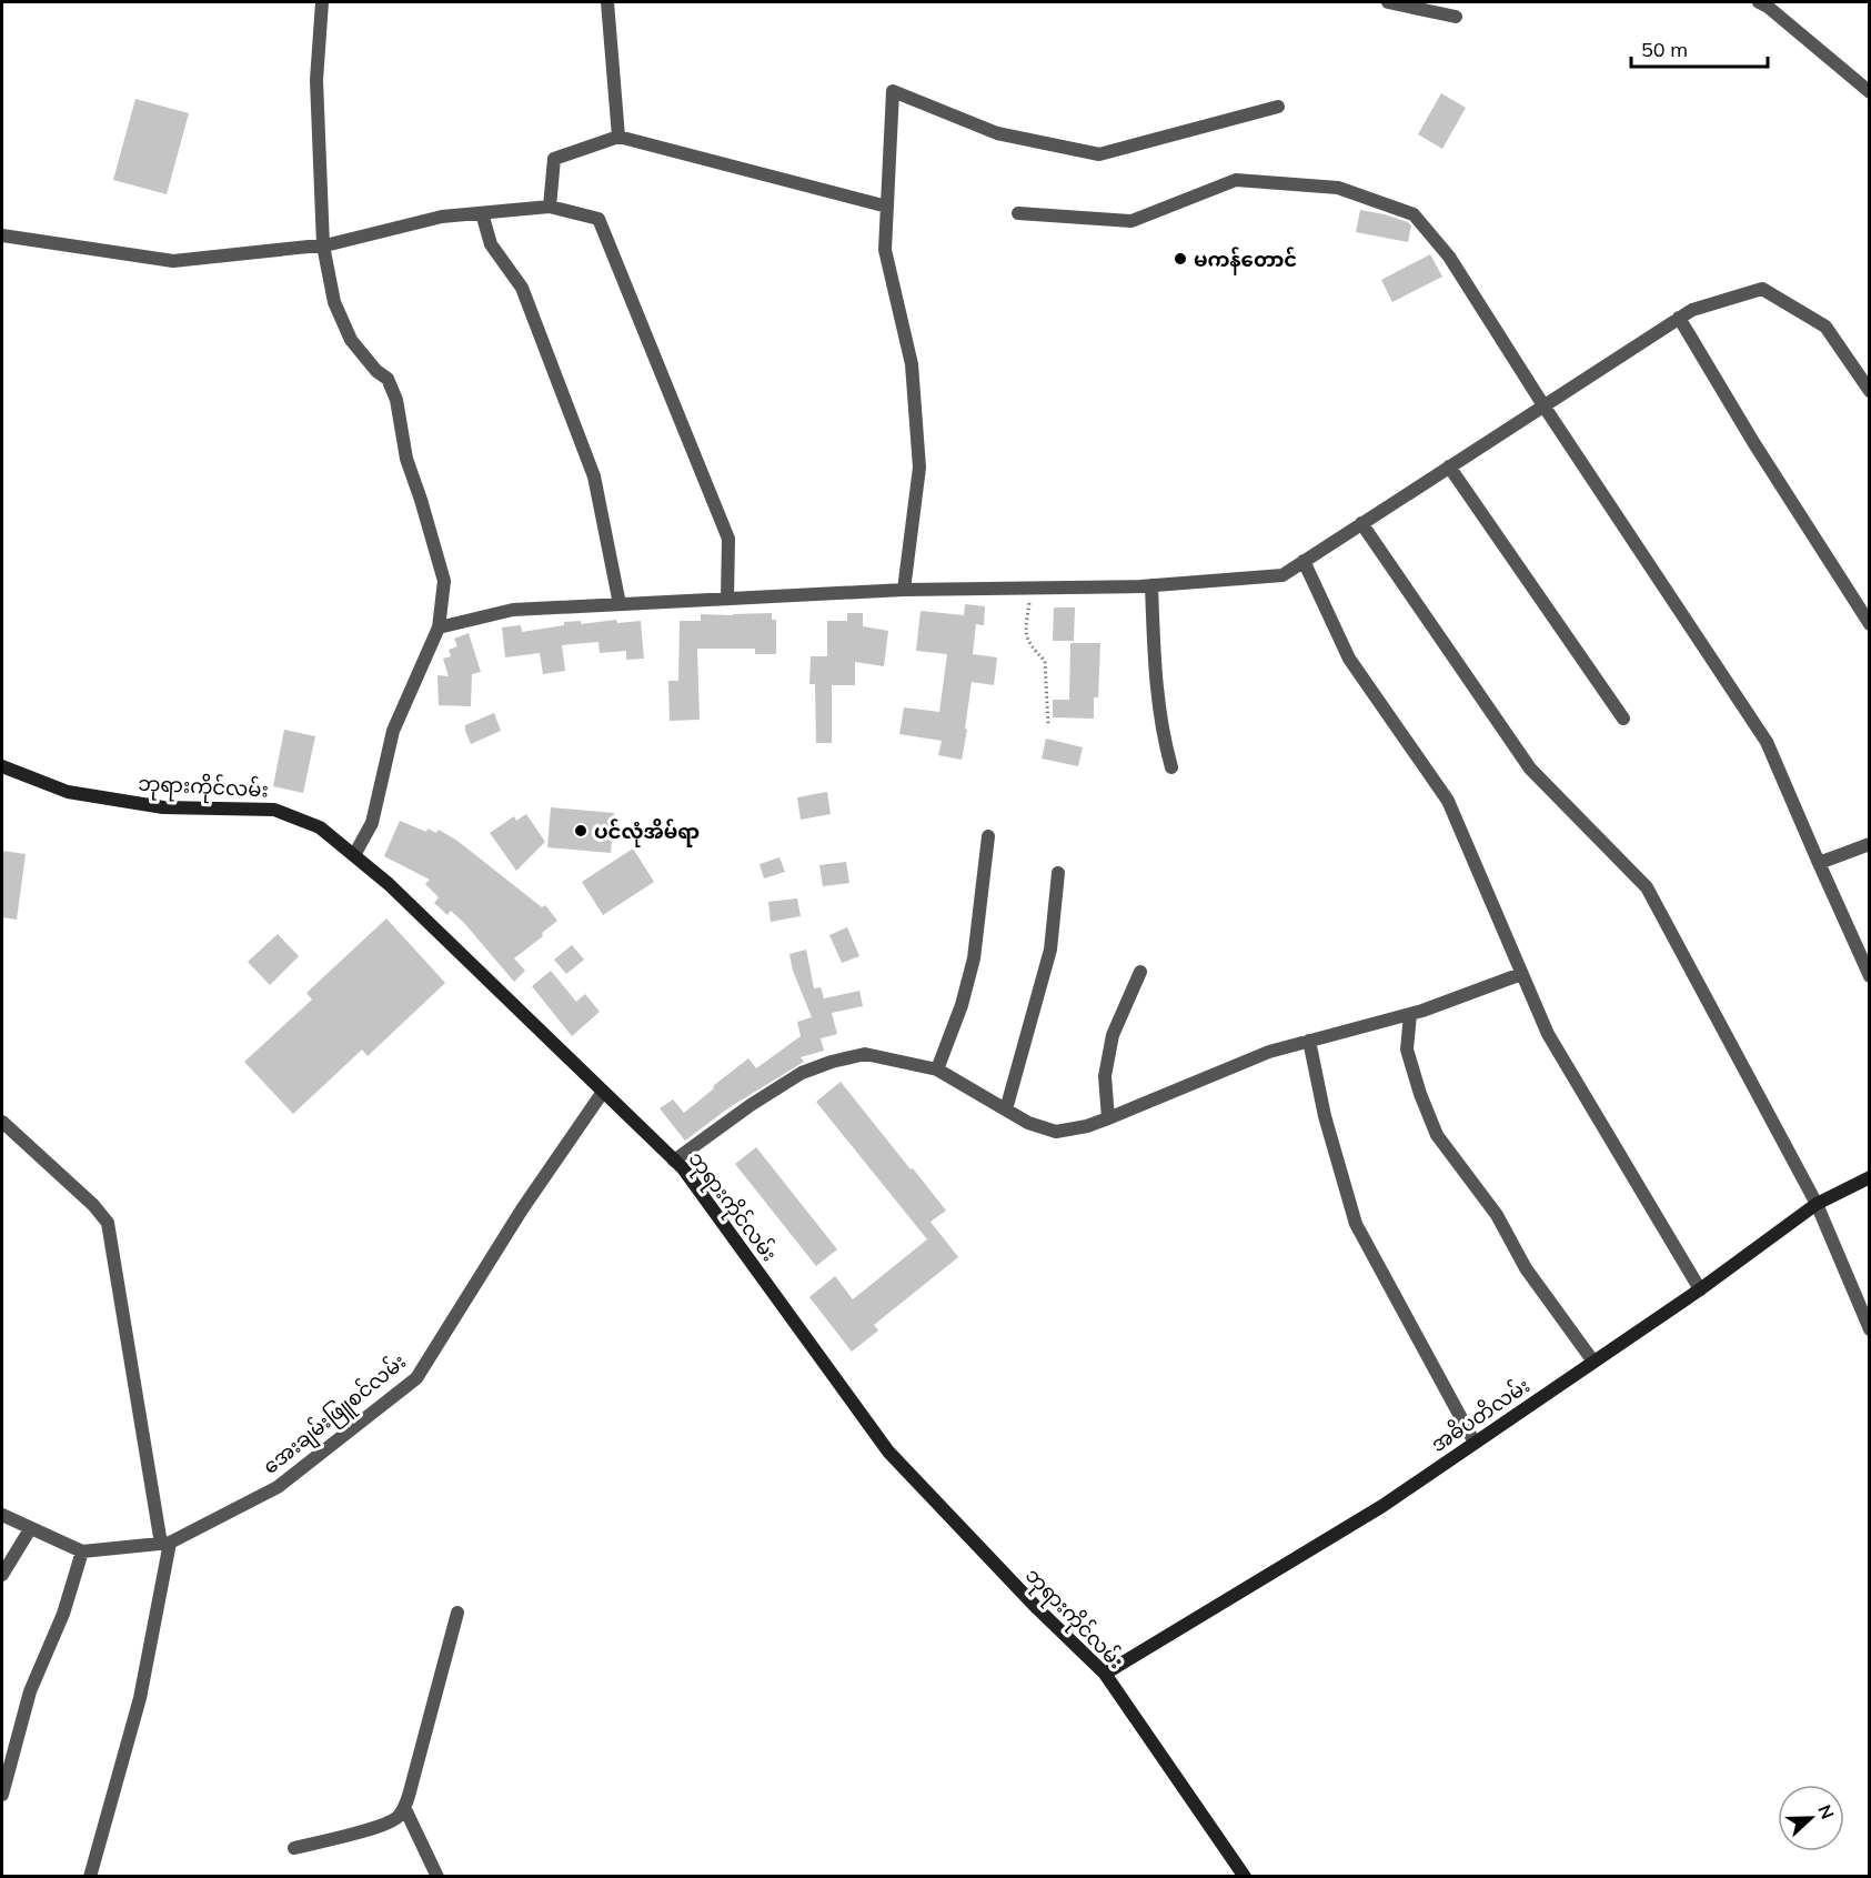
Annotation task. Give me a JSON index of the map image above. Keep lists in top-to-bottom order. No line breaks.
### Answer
{"streets":{"street":["ဘုရားကိုင်လမ်း","အေးချမ်းဖြူစင်လမ်း","အဓိပတိလမ်း"]},"crossings":[["ဘုရားကိုင်လမ်း","အေးချမ်းဖြူစင်လမ်း"],["ဘုရားကိုင်လမ်း","အဓိပတိလမ်း"]],"places":["မကန်တောင်","ပင်လုံအိမ်ရာ"],"scale_bar":"50 m","north":"right"}
